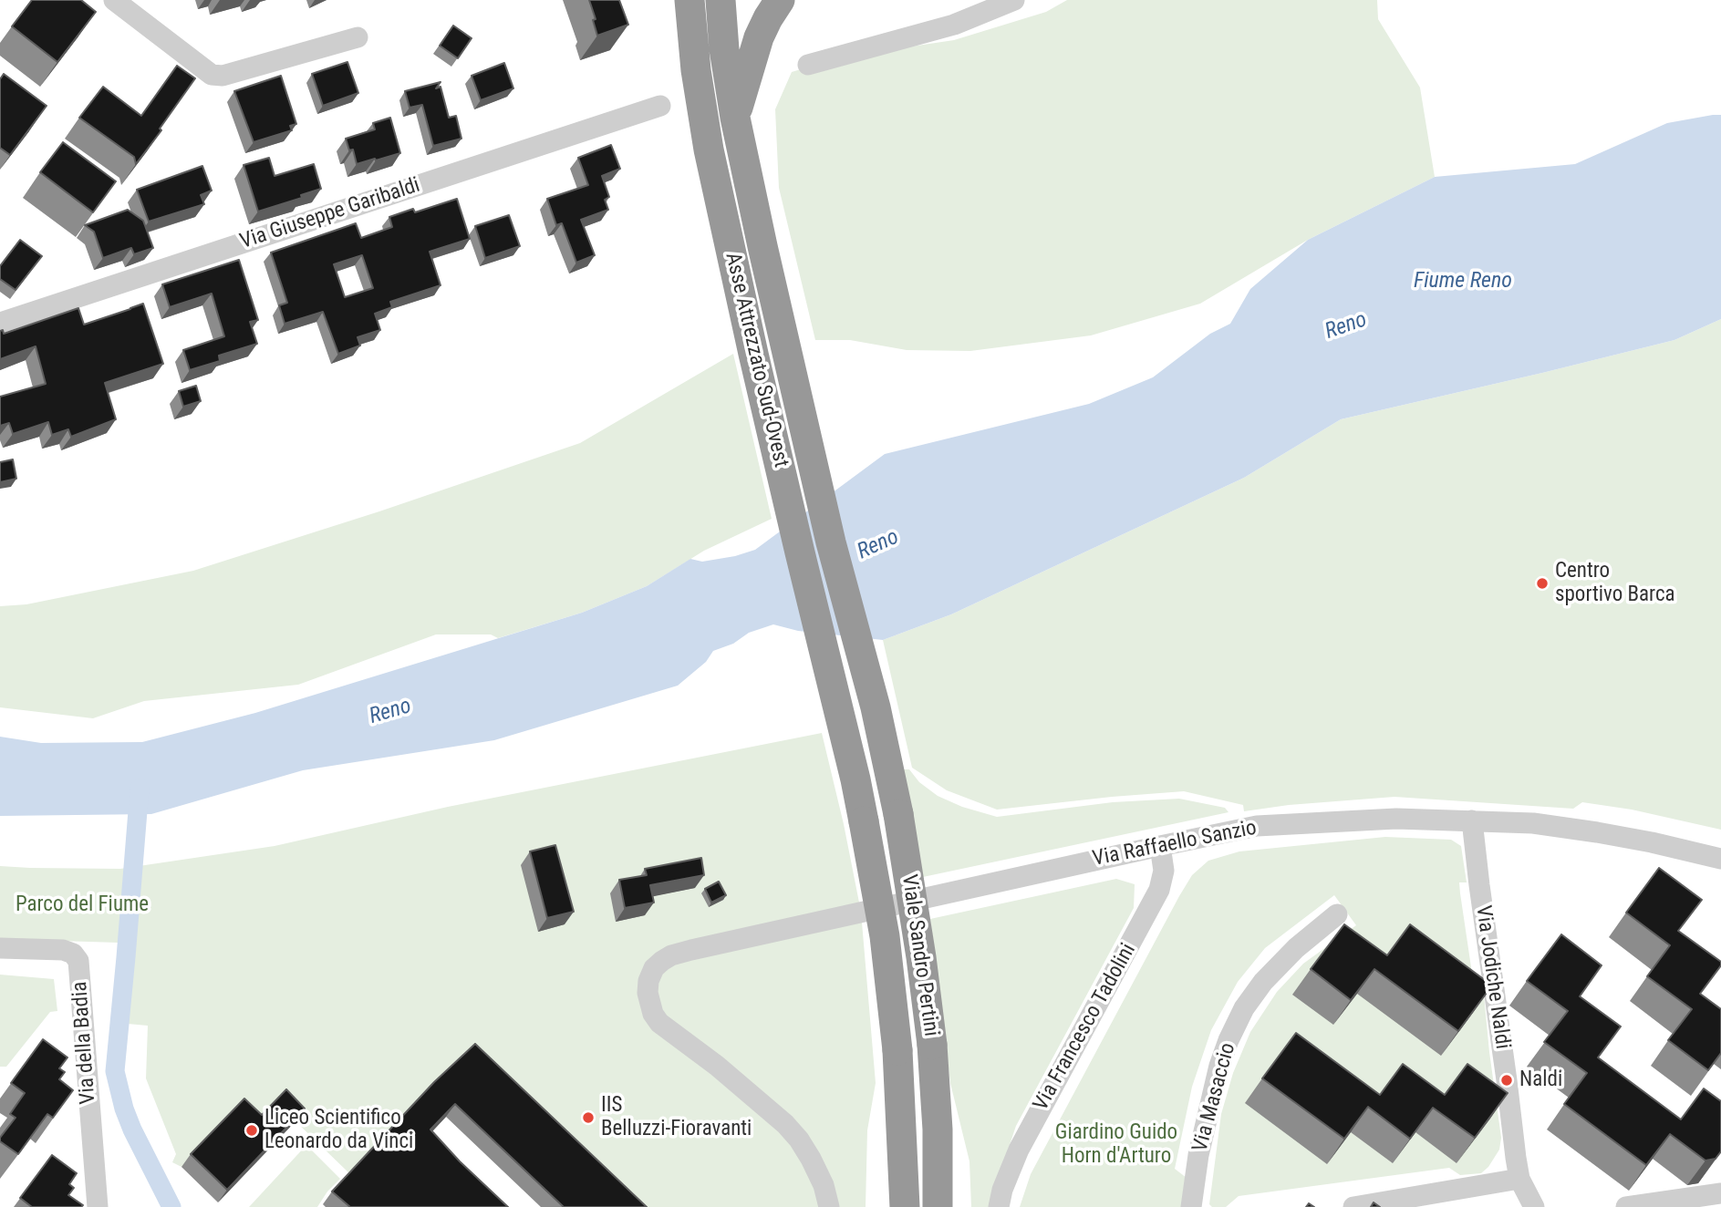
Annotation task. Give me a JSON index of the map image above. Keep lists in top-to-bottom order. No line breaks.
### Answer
{"streets":{"highway":["Asse Attrezzato Sud-Ovest","Viale Sandro Pertini"],"street":["Via Giuseppe Garibaldi","Via Raffaello Sanzio","Via Jodiche Naldi","Via Francesco Tadolini","Via della Badia","Via Masaccio"]},"crossings":[["Asse Attrezzato Sud-Ovest","Viale Sandro Pertini"],["Via Raffaello Sanzio","Via Jodiche Naldi"],["Via Raffaello Sanzio","Via Francesco Tadolini"]],"water":["Fiume Reno","Reno"],"parks":["Parco del Fiume","Giardino Guido Horn d'Arturo"],"places":["Centro sportivo Barca","Naldi","IIS Belluzzi-Fioravanti","Liceo Scientifico Leonardo da Vinci"]}
